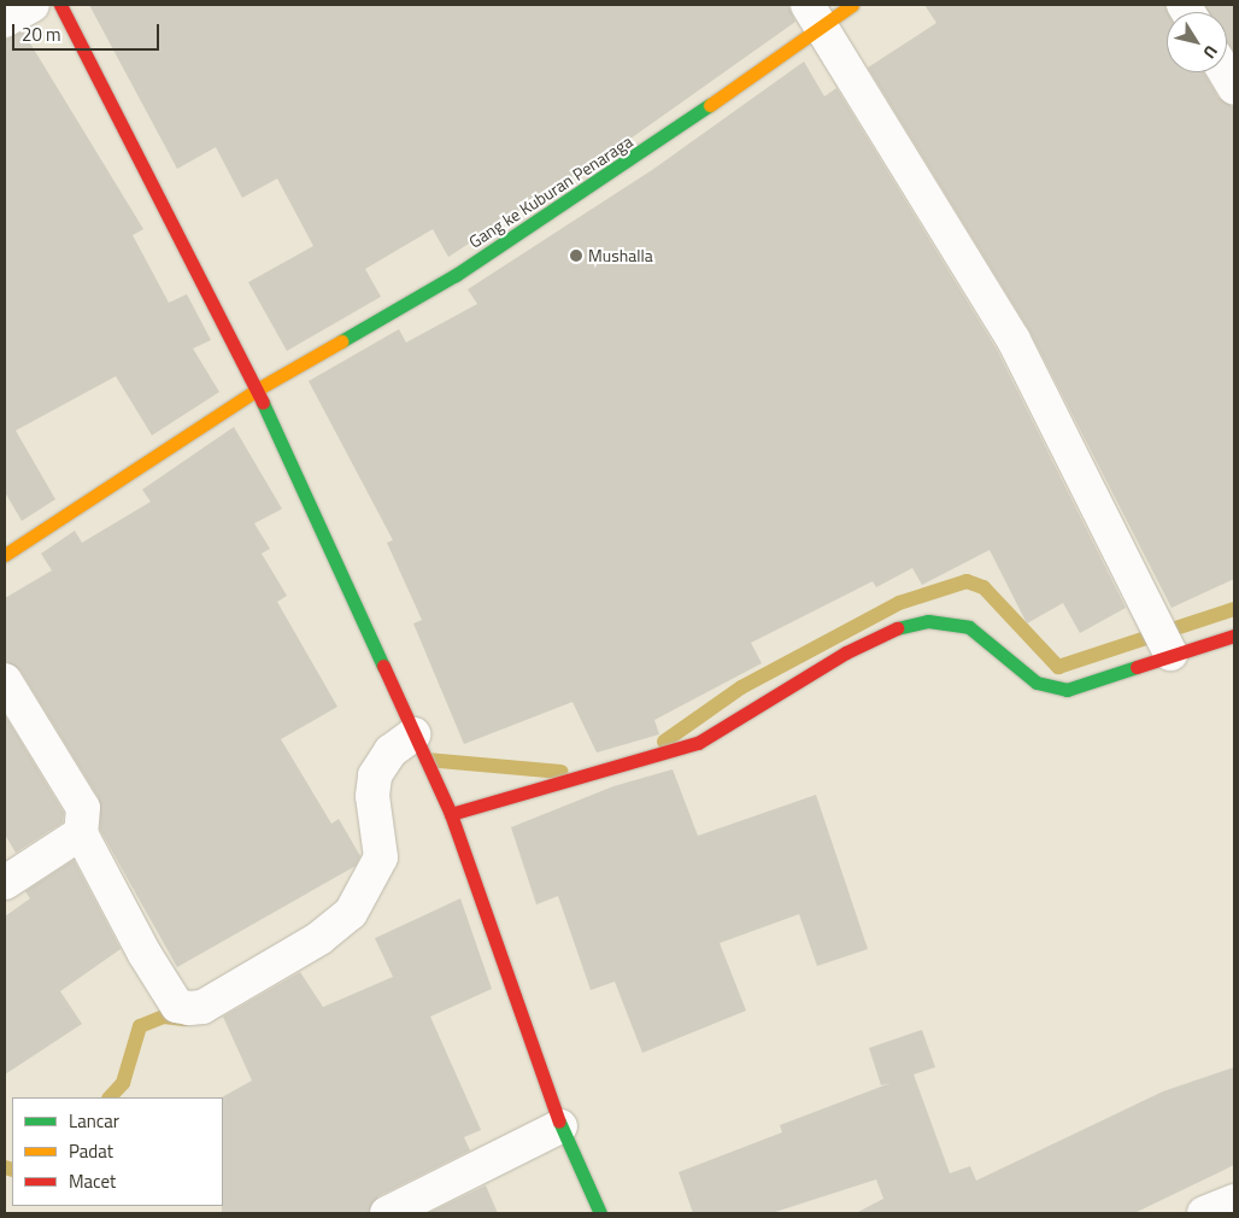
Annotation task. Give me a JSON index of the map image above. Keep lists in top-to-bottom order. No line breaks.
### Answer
{"streets":{"street":["Gang ke Kuburan Penaraga"]},"places":["Mushalla"],"legend":["Lancar","Padat","Macet"],"scale_bar":"20 m","north":"bottom right"}
